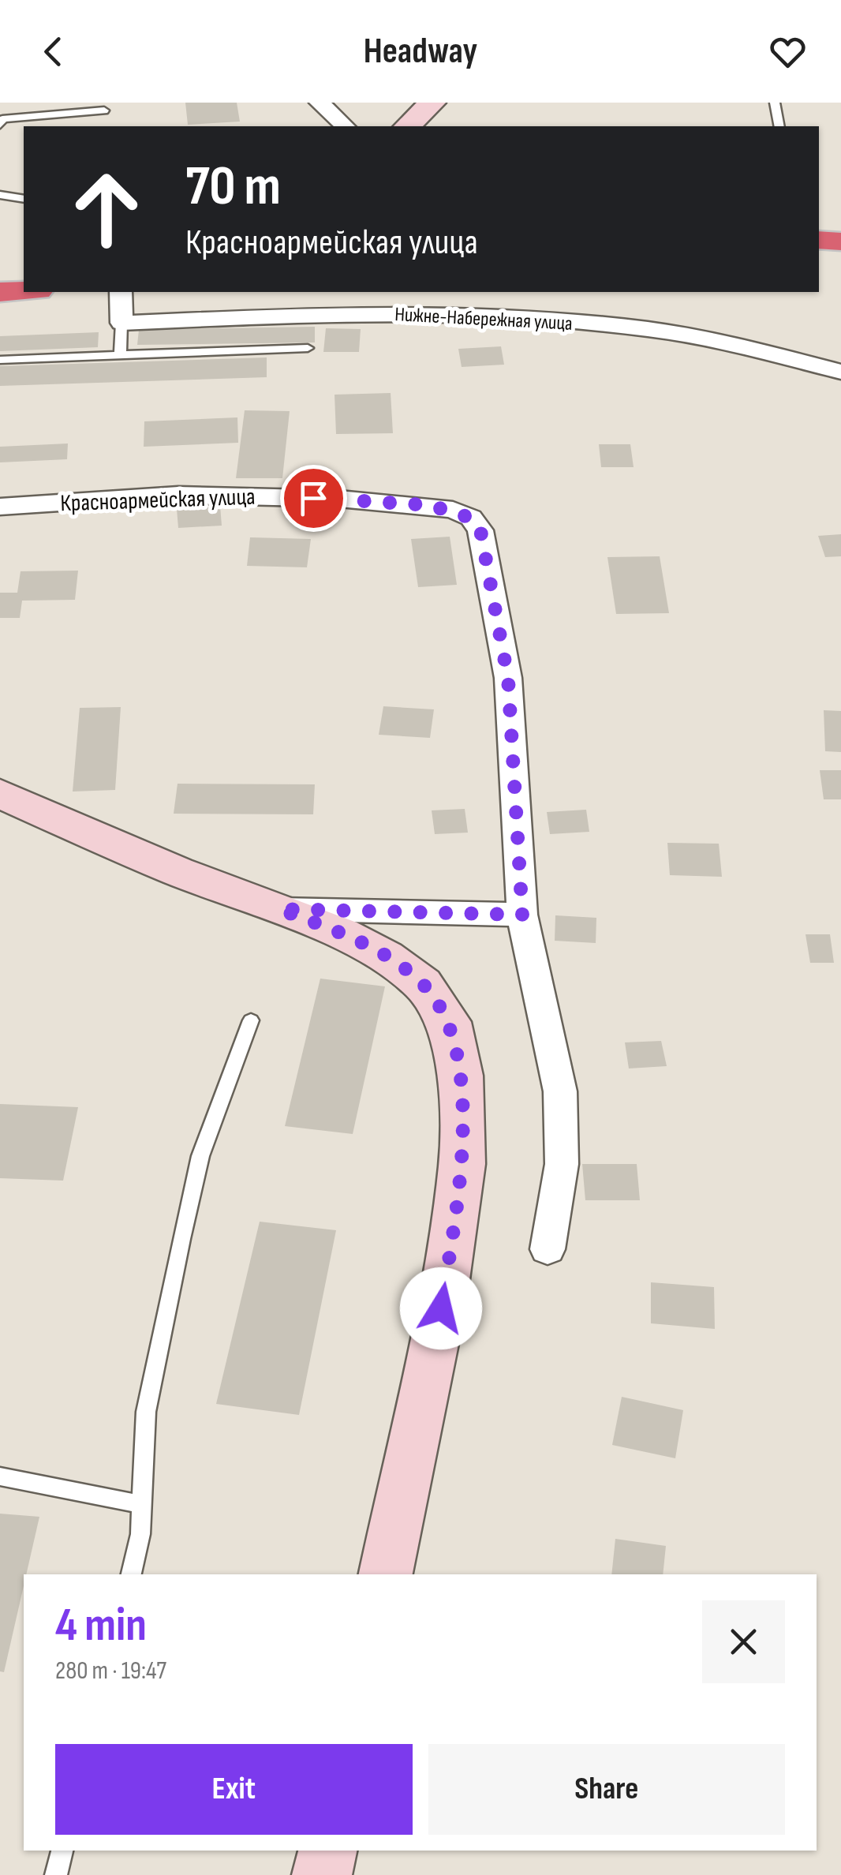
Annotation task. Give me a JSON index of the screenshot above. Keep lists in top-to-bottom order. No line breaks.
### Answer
{"streets":{"street":["Нижне-Набережная улица","Красноармейская улица"]},"page":{"header":"Headway","turn":["70 m","Красноармейская улица"],"heading":["4 min","280 m · 19:47"],"buttons":["Exit","Share"]}}
